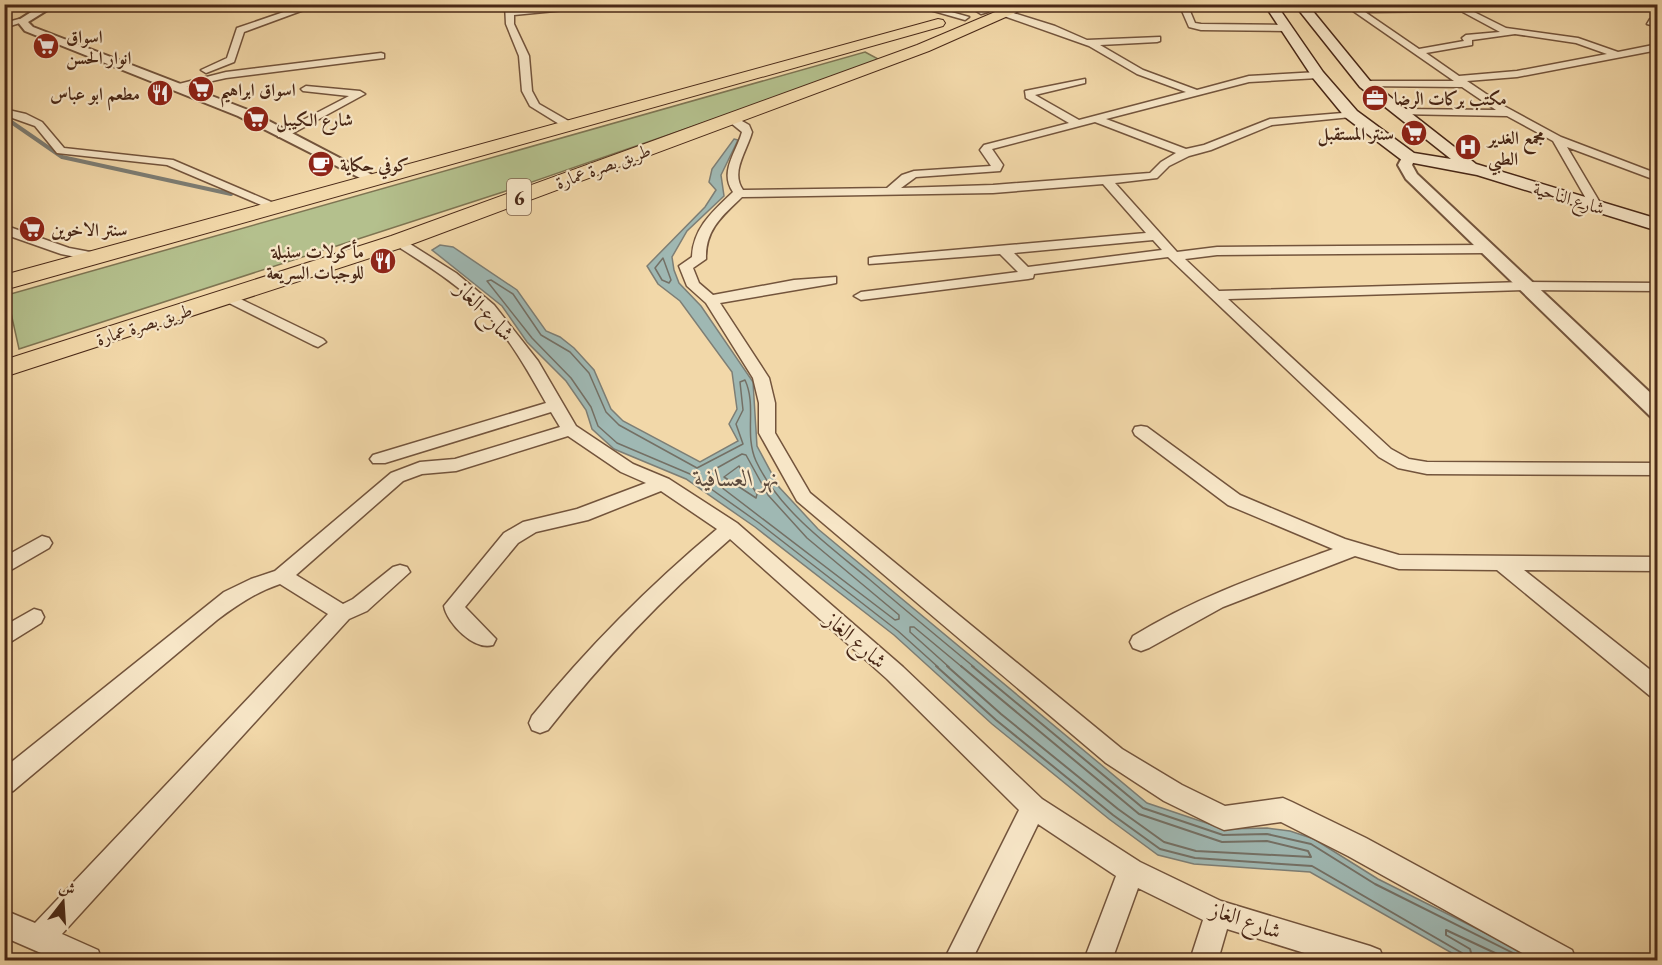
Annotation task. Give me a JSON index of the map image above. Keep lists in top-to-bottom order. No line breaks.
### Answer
{"streets":{"highway":["طريق بصرة عمارة","6"],"main road":["شارع الناحية"],"street":["شارع الغاز"]},"crossings":[["طريق بصرة عمارة","شارع الغاز"]],"water":["نهر العسافية"],"places":{"supermarket":["اسواق انوار الحسن","اسواق ابراهيم","شارع الكيبل","سنتر المستقبل","سنتر الاخوين"],"restaurant":["مطعم ابو عباس","مأكولات سنبلة للوجبات السريعة"],"office":["مكتب بركات الرضا"],"hospital":["مجمع الغدير الطبي"],"cafe":["كوفي حكاية"]},"north":"top"}
